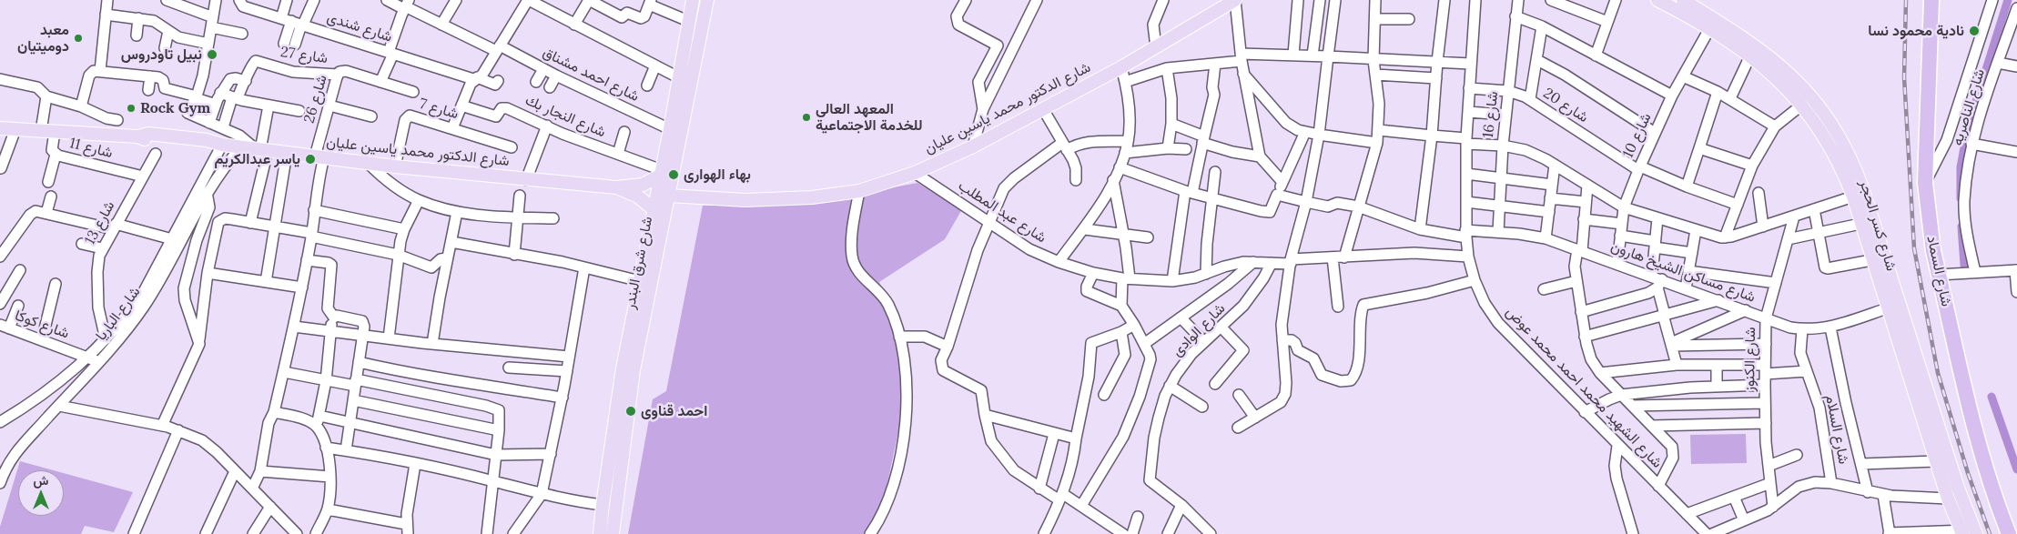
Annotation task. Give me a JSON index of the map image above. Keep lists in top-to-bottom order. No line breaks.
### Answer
{"streets":{"highway":["شارع السماد"],"main road":["شارع الدكتور محمد ياسين عليان","شارع كسر الحجر","شارع شرق البندر"],"street":["شارع شندى","شارع 27","شارع احمد مشناق","شارع 26","شارع 20","شارع الناصريه","شارع 7","شارع 16","شارع النجار بك","شارع 10","شارع 11","شارع عبد المطلب","شارع 13","شارع مساكن الشيخ هارون","شارع الباريا","شارع كوكا","شارع الوادى","شارع الكنوز","شارع الشهيد محمد احمد محمد عوض","شارع السلام"]},"crossings":[["شارع 27","شارع 26"],["شارع احمد مشناق","شارع شرق البندر"],["شارع 26","شارع الدكتور محمد ياسين عليان"],["شارع 20","شارع 16"],["شارع 20","شارع 10"],["شارع 20","شارع الشهيد محمد احمد محمد عوض"],["شارع الناصريه","شارع السماد"],["شارع الدكتور محمد ياسين عليان","شارع 7"],["شارع الدكتور محمد ياسين عليان","شارع النجار بك"],["شارع الدكتور محمد ياسين عليان","شارع 11"],["شارع الدكتور محمد ياسين عليان","شارع عبد المطلب"],["شارع الدكتور محمد ياسين عليان","شارع شرق البندر"],["شارع الدكتور محمد ياسين عليان","شارع الباريا"],["شارع 16","شارع مساكن الشيخ هارون"],["شارع النجار بك","شارع شرق البندر"],["شارع 10","شارع كسر الحجر"],["شارع 10","شارع مساكن الشيخ هارون"],["شارع 11","شارع 13"],["شارع عبد المطلب","شارع الوادى"],["شارع عبد المطلب","شارع الشهيد محمد احمد محمد عوض"],["شارع 13","شارع الباريا"],["شارع كسر الحجر","شارع مساكن الشيخ هارون"],["شارع مساكن الشيخ هارون","شارع الكنوز"],["شارع مساكن الشيخ هارون","شارع الشهيد محمد احمد محمد عوض"],["شارع مساكن الشيخ هارون","شارع السلام"],["شارع الباريا","شارع كوكا"]],"places":["نادية محمود نسا","معبد دوميتيان","نبيل تاودروس","Rock Gym","المعهد العالى للخدمة الاجتماعية","ياسر عبدالكريم","بهاء الهوارى","احمد قناوى"],"north":"top"}
